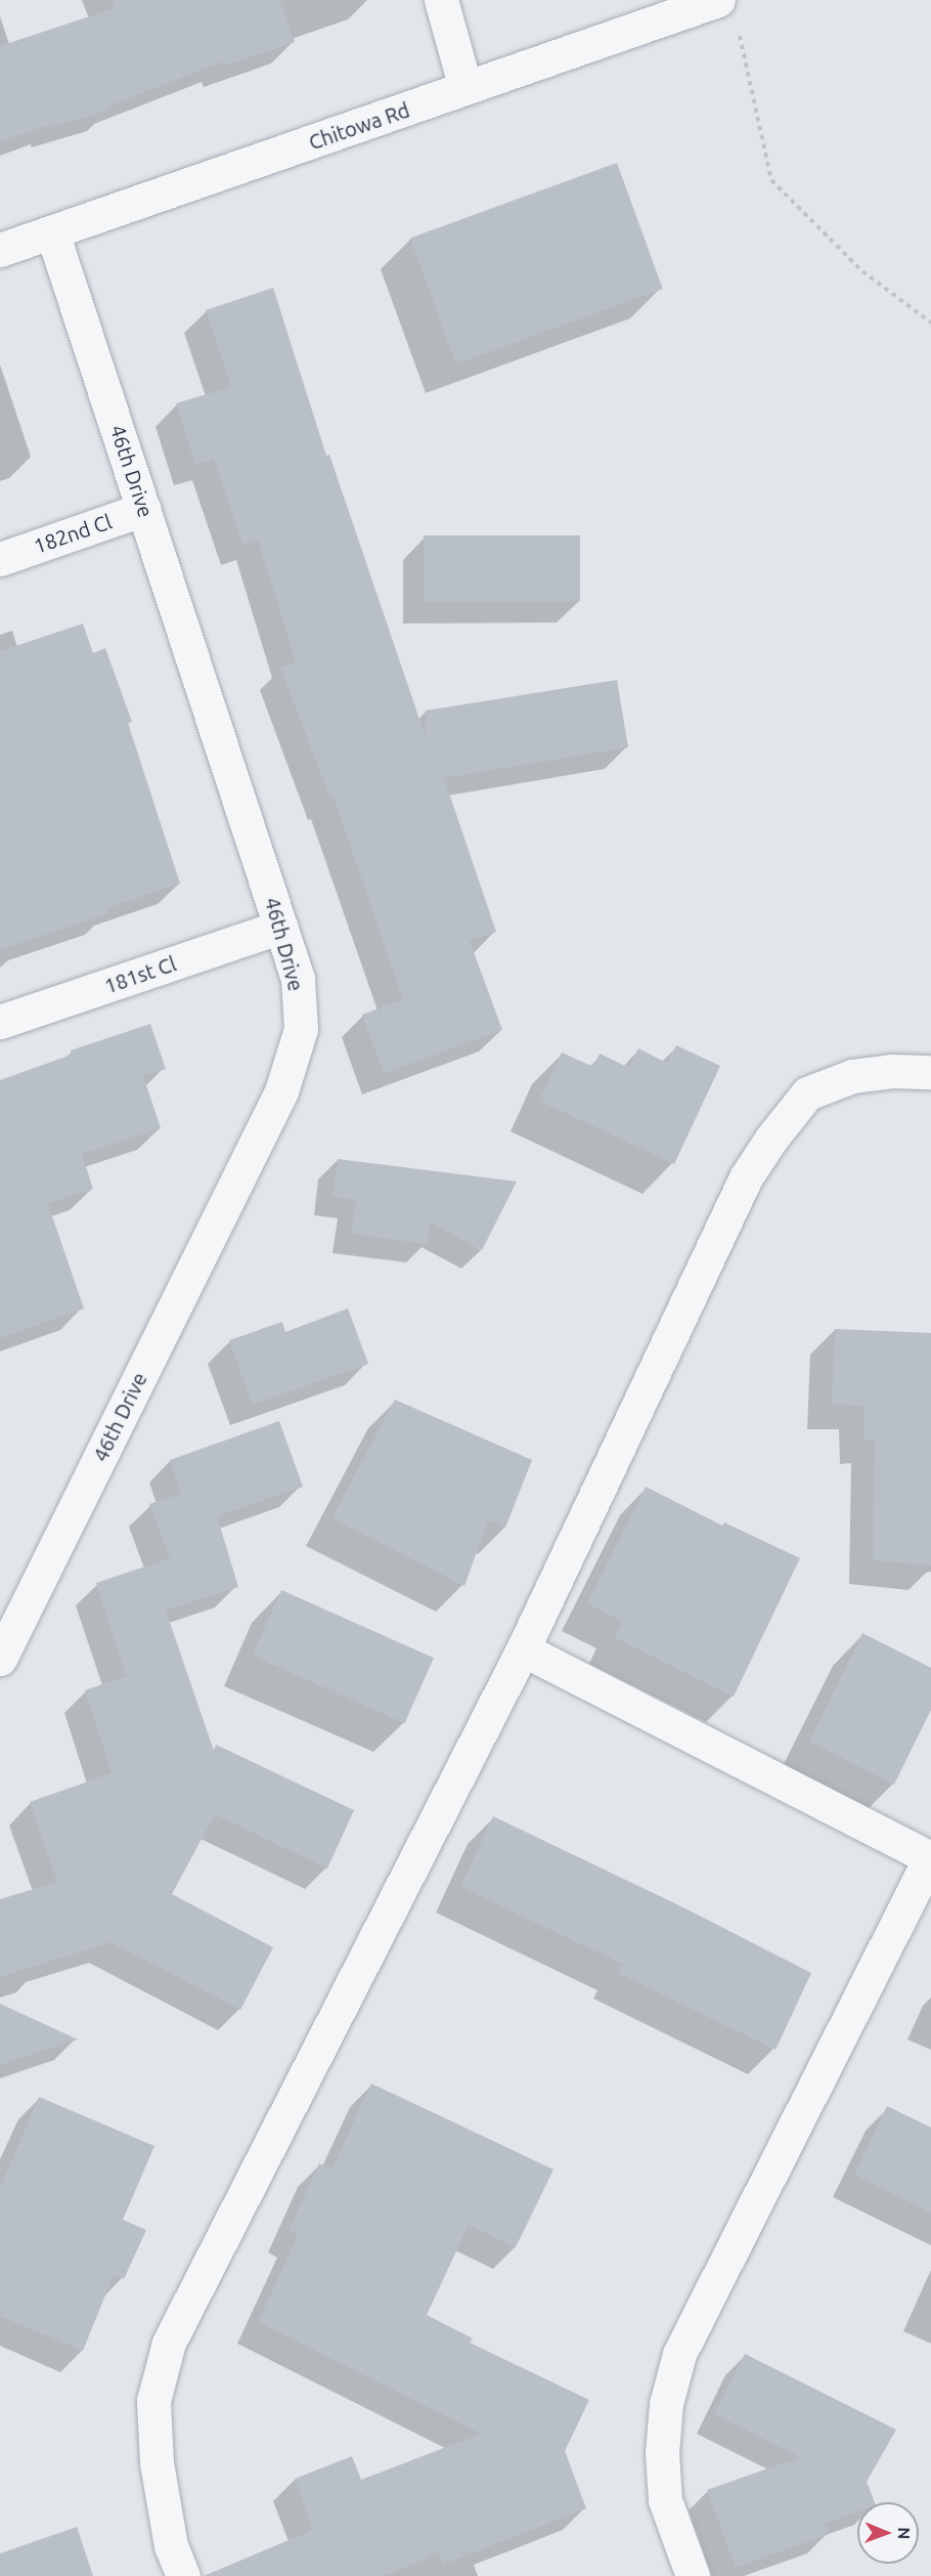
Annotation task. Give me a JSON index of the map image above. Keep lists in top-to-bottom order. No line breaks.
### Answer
{"streets":{"street":["Chitowa Rd","46th Drive","182nd Cl","181st Cl"]},"crossings":[["Chitowa Rd","46th Drive"],["46th Drive","182nd Cl"],["46th Drive","181st Cl"]],"north":"right"}
